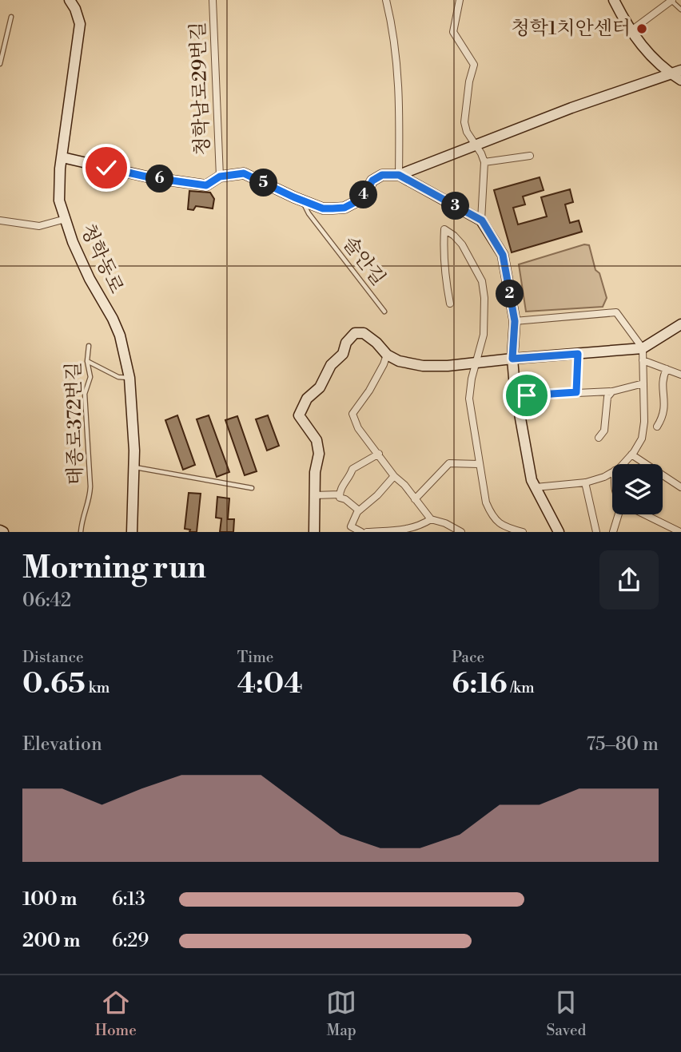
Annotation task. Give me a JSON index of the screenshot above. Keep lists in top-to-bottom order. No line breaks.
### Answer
{"streets":{"street":["청학남로29번길","청학동로"],"lane":["솔안길","태종로372번길"]},"places":["청학1치안센터"],"page":{"pins":["6","5","4","3","2"],"heading":["Morning run","06:42"],"stats":[["Distance","0.65 km"],["Time","4:04"],["Pace","6:16 /km"]],"chart":["Elevation","75–80 m"],"list":[{"name":"100 m","note":"6:13"},{"name":"200 m","note":"6:29"}],"tabs":["Home","Map","Saved"]}}
